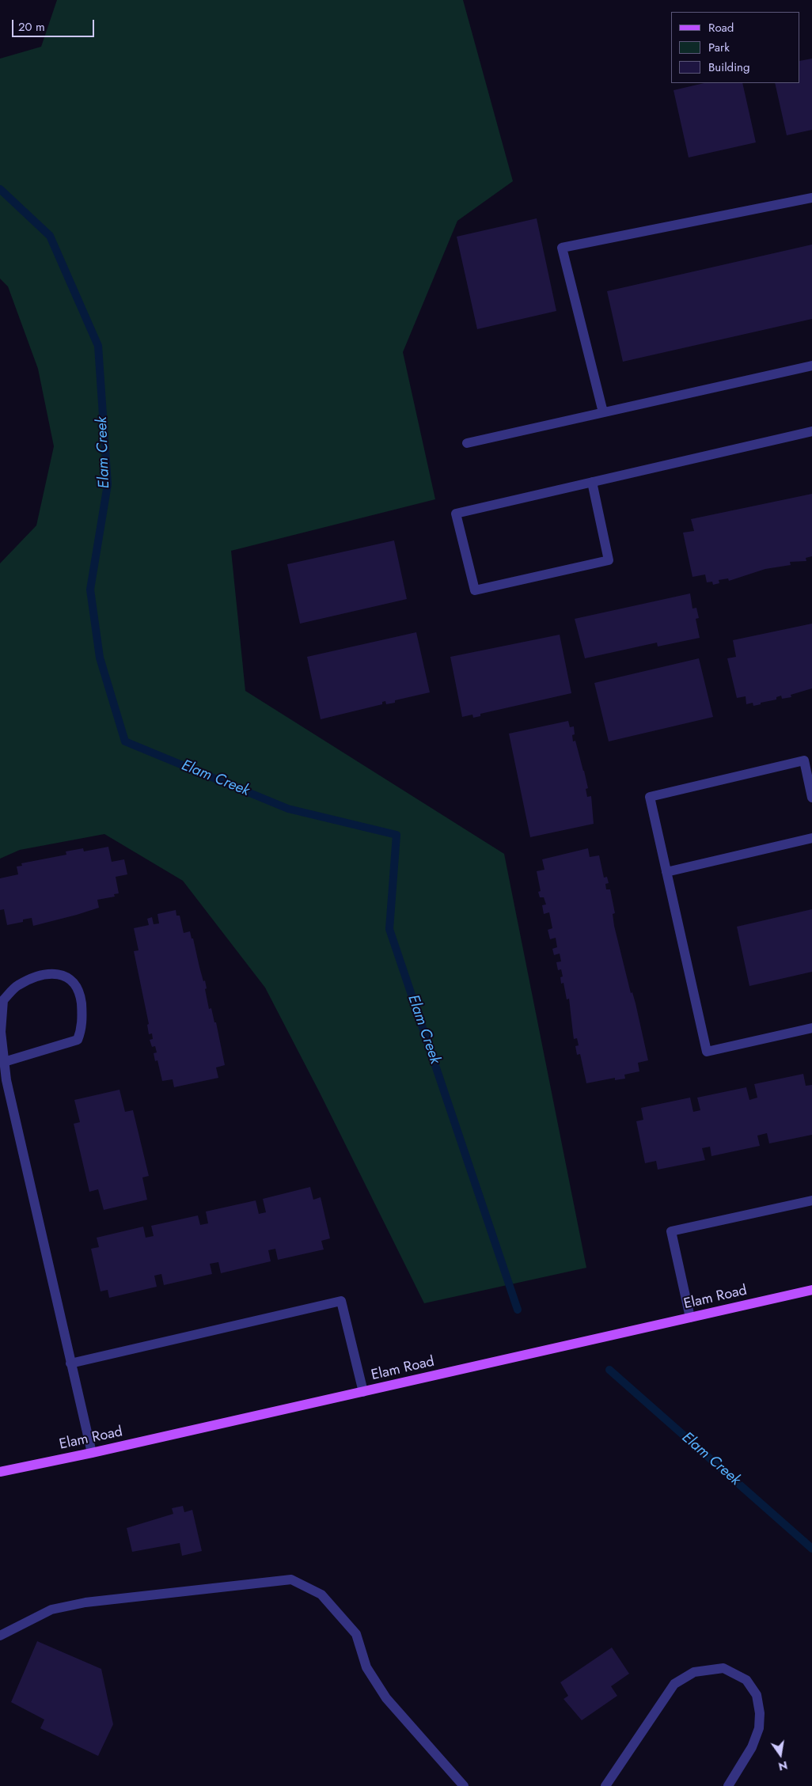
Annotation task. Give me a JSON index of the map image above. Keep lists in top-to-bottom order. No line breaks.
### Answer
{"streets":{"main road":["Elam Road"]},"water":["Elam Creek"],"legend":["Road","Park","Building"],"scale_bar":"20 m","north":"bottom"}
